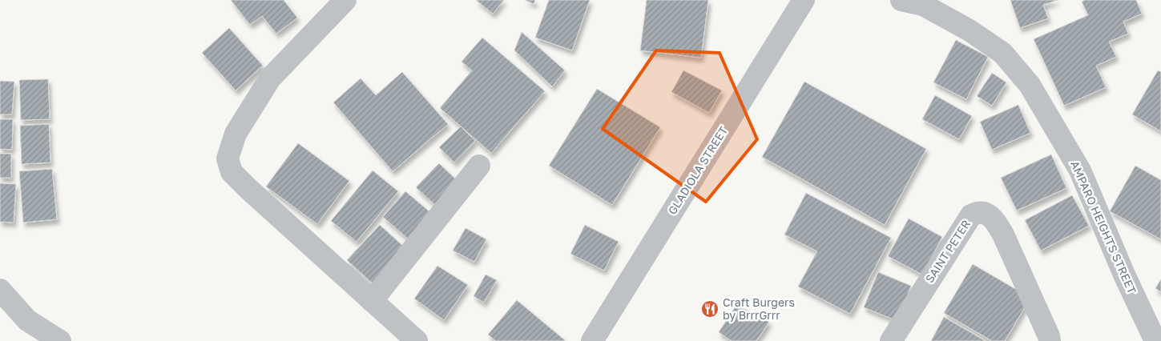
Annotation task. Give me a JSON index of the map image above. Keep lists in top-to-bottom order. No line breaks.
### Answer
{"streets":{"street":["GLADIOLA STREET","AMPARO HEIGHTS STREET","SAINT PETER"]},"places":{"restaurant":["Craft Burgers by BrrrGrrr"]}}
